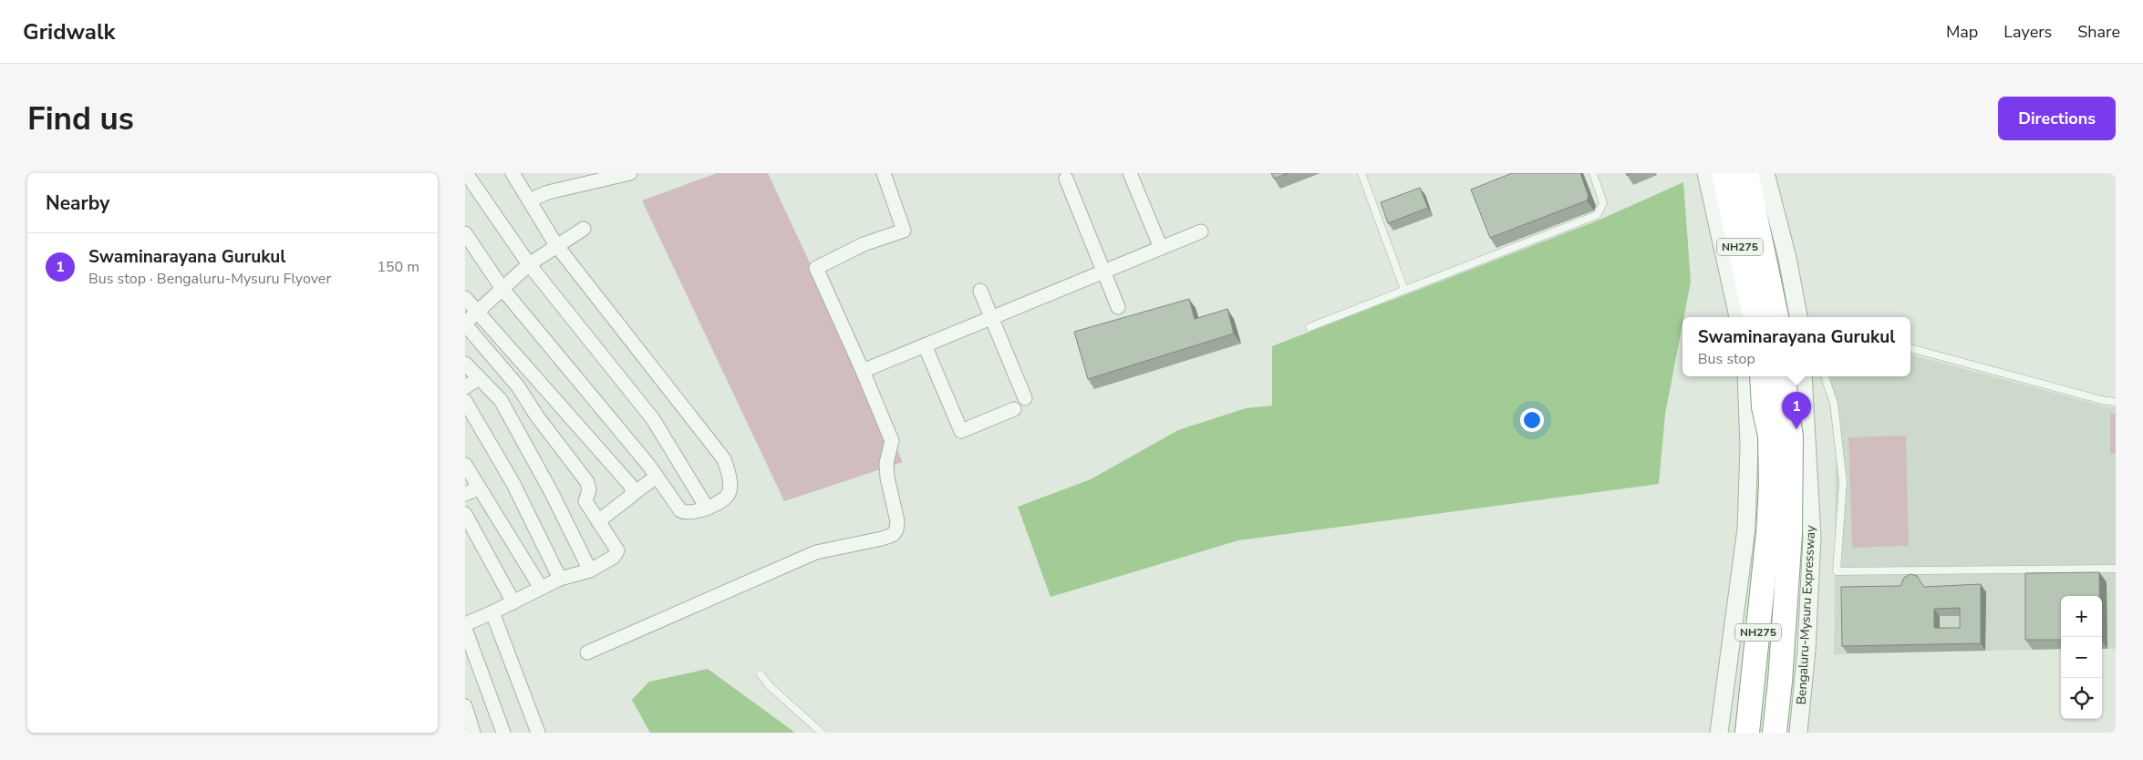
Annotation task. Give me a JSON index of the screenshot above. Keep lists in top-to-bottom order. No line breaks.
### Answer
{"streets":{"highway":["NH275","Bengaluru-Mysuru Expressway"]},"crossings":[["NH275","Bengaluru-Mysuru Expressway"]],"page":{"header":"Gridwalk","nav":["Map","Layers","Share"],"buttons":"Directions","title":"Find us","heading":"Nearby","list":[{"mark":"1","name":"Swaminarayana Gurukul","note":"Bus stop · Bengaluru-Mysuru Flyover","value":"150 m"}],"popup":["Swaminarayana Gurukul","Bus stop"],"pins":"1","map_buttons":["+","−"]}}
